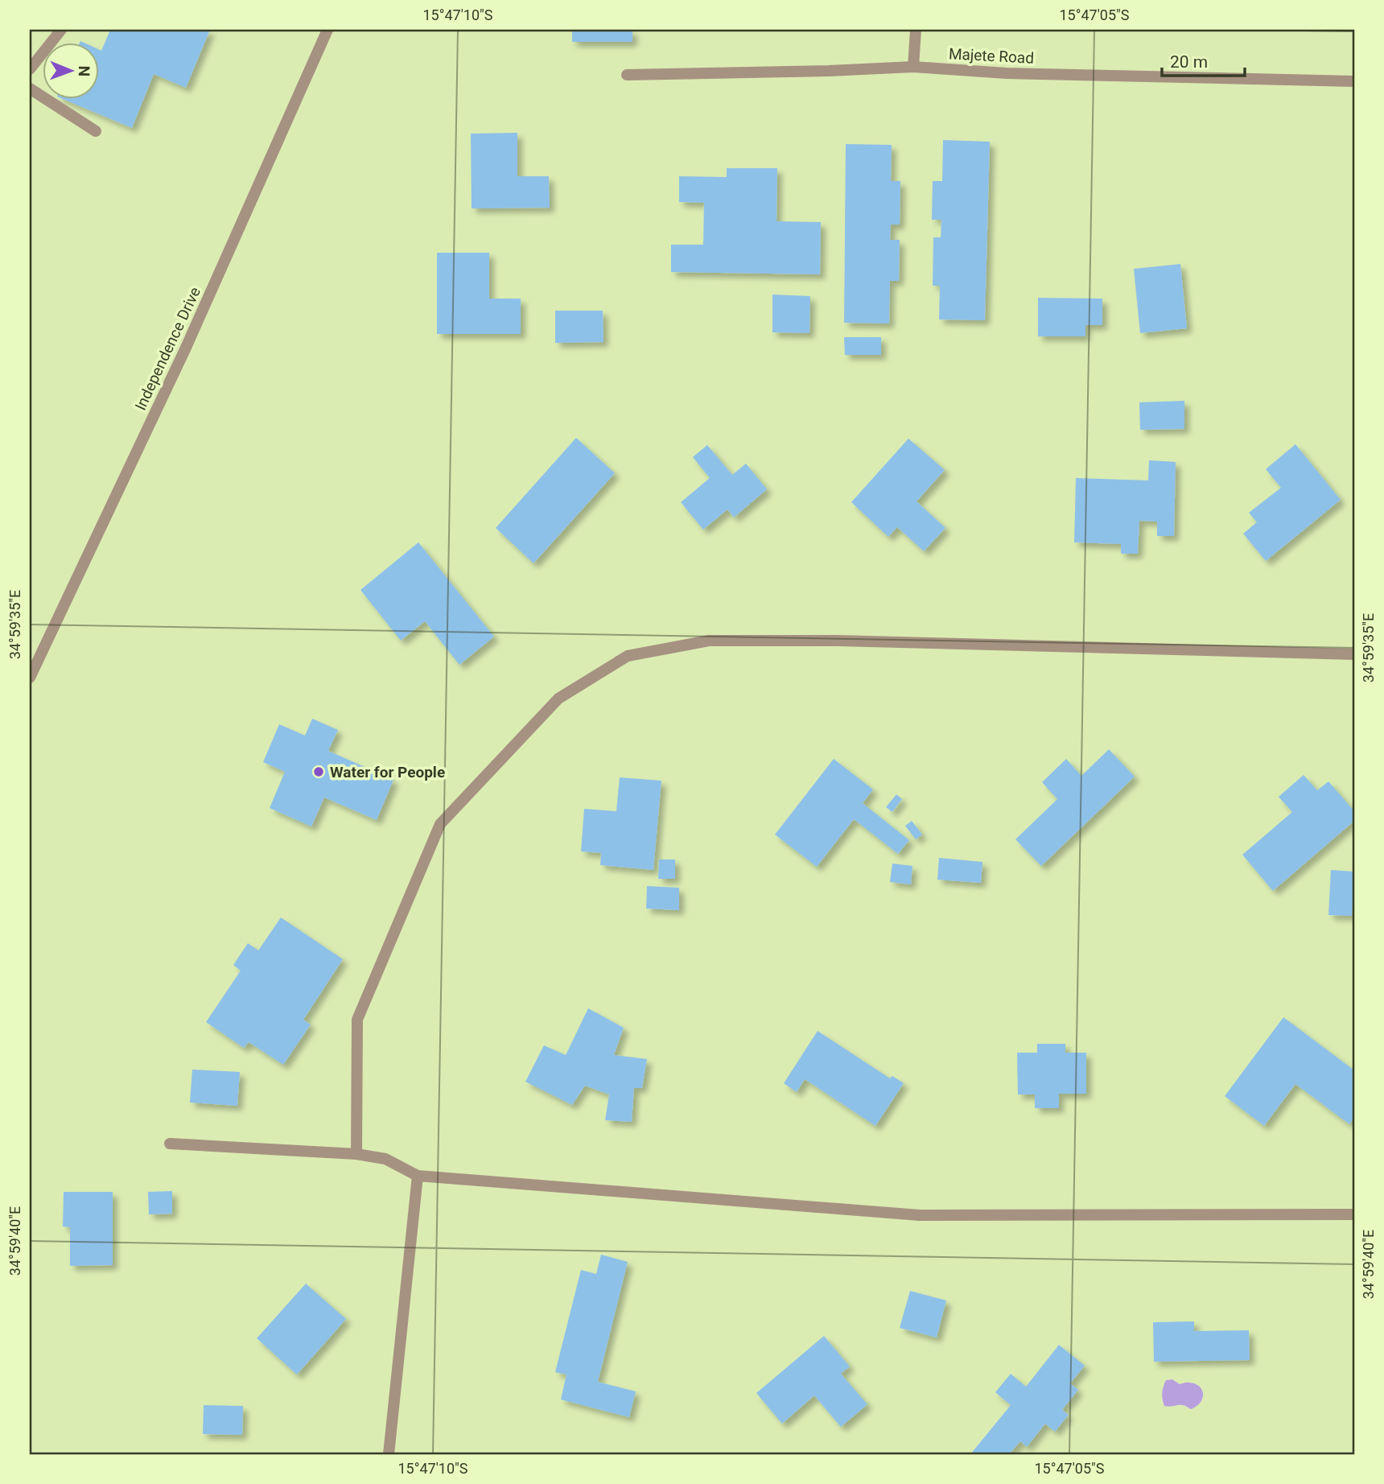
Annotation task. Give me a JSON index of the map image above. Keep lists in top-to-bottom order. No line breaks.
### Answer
{"streets":{"street":["Majete Road","Independence Drive"]},"places":["Water for People"],"scale_bar":"20 m","north":"right","coordinates":["15°47'10\"S","15°47'05\"S","34°59'35\"E","34°59'40\"E"]}
